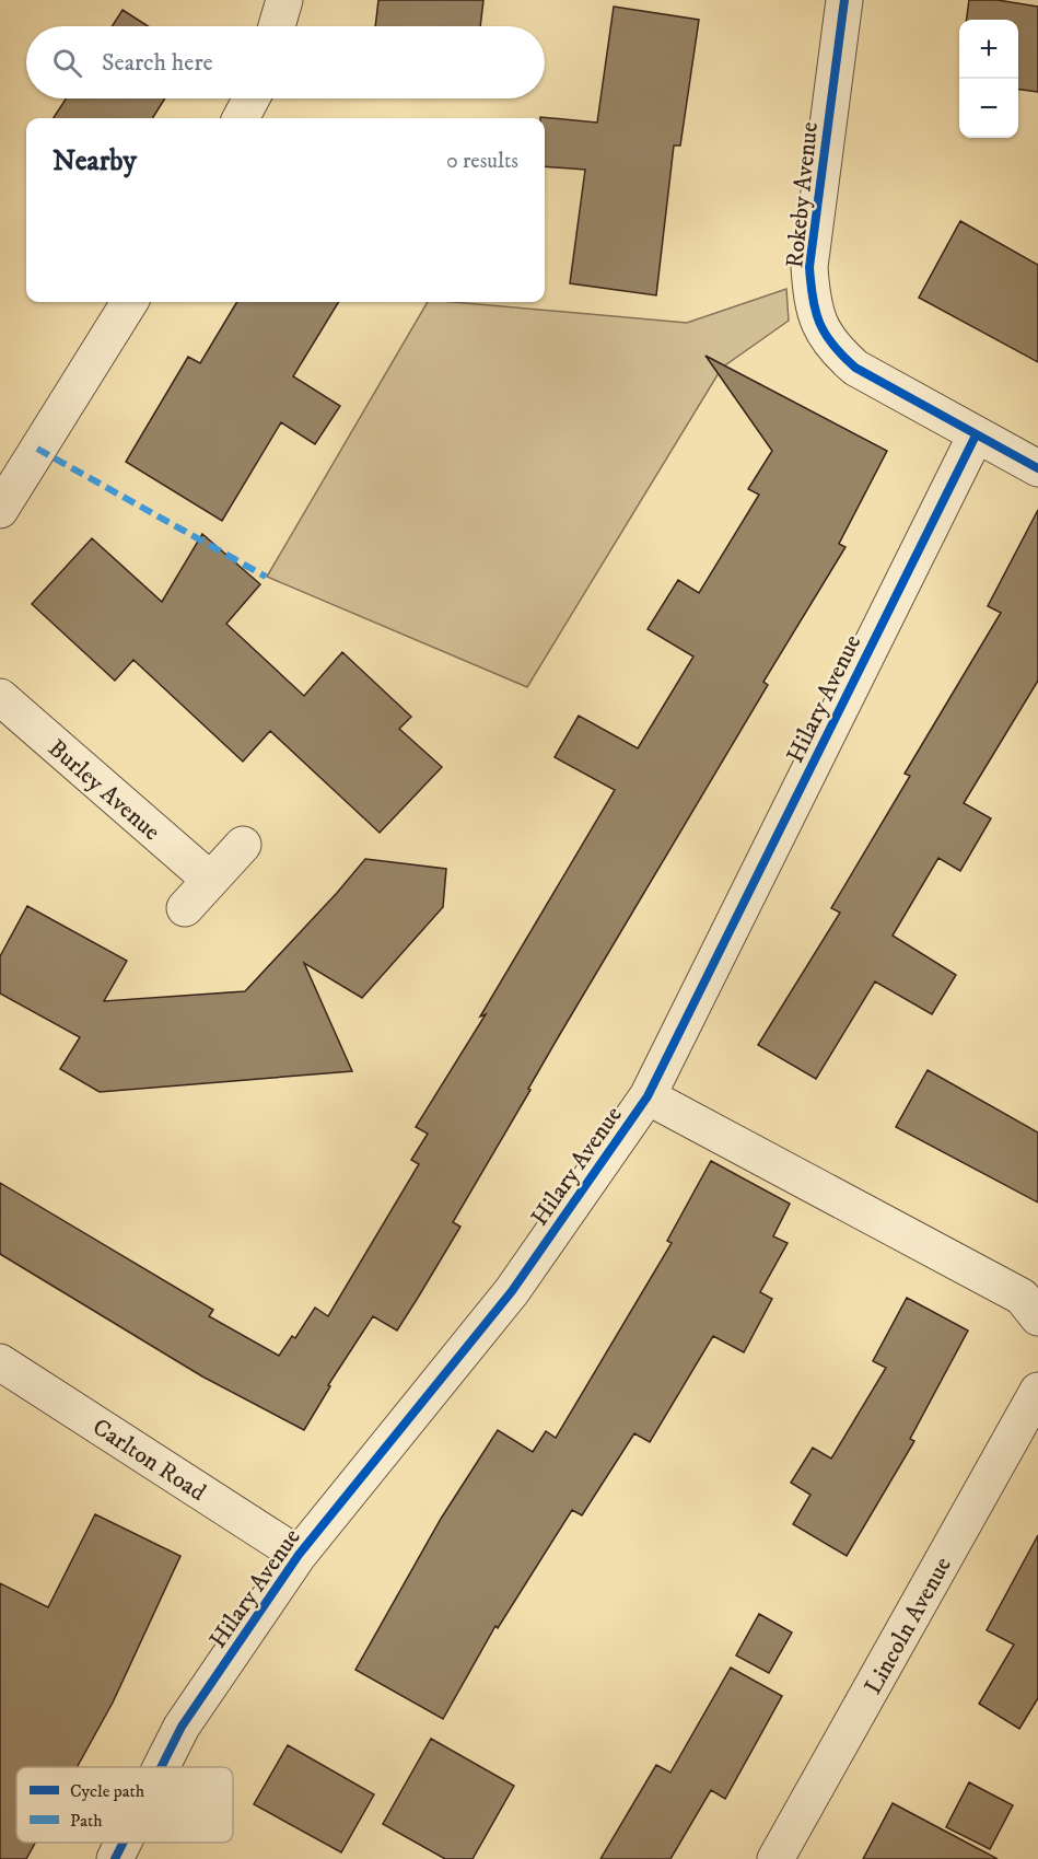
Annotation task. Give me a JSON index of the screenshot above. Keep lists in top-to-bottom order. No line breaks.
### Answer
{"streets":{"street":["Rokeby Avenue","Hilary Avenue","Burley Avenue","Carlton Road","Lincoln Avenue"]},"crossings":[["Rokeby Avenue","Hilary Avenue"],["Hilary Avenue","Carlton Road"]],"legend":["Cycle path","Path"],"page":{"map_buttons":["+","−"],"search":"Search here","heading":["Nearby","0 results"]}}
